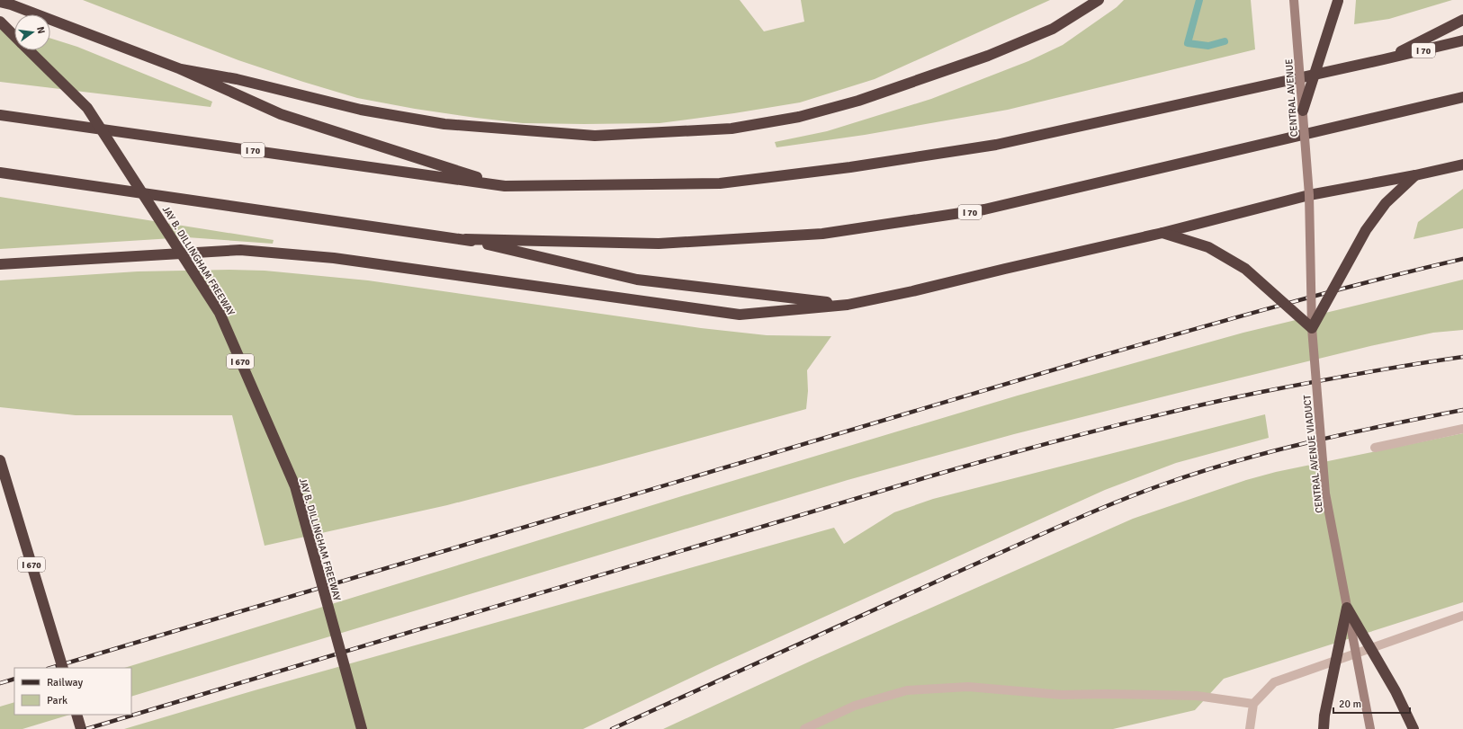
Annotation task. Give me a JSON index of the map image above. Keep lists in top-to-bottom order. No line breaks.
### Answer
{"streets":{"highway":["I 70","JAY B. DILLINGHAM FREEWAY","I 670"],"main road":["CENTRAL AVENUE","CENTRAL AVENUE VIADUCT"]},"crossings":[["CENTRAL AVENUE","CENTRAL AVENUE VIADUCT"]],"legend":["Railway","Park"],"scale_bar":"20 m","north":"right"}
